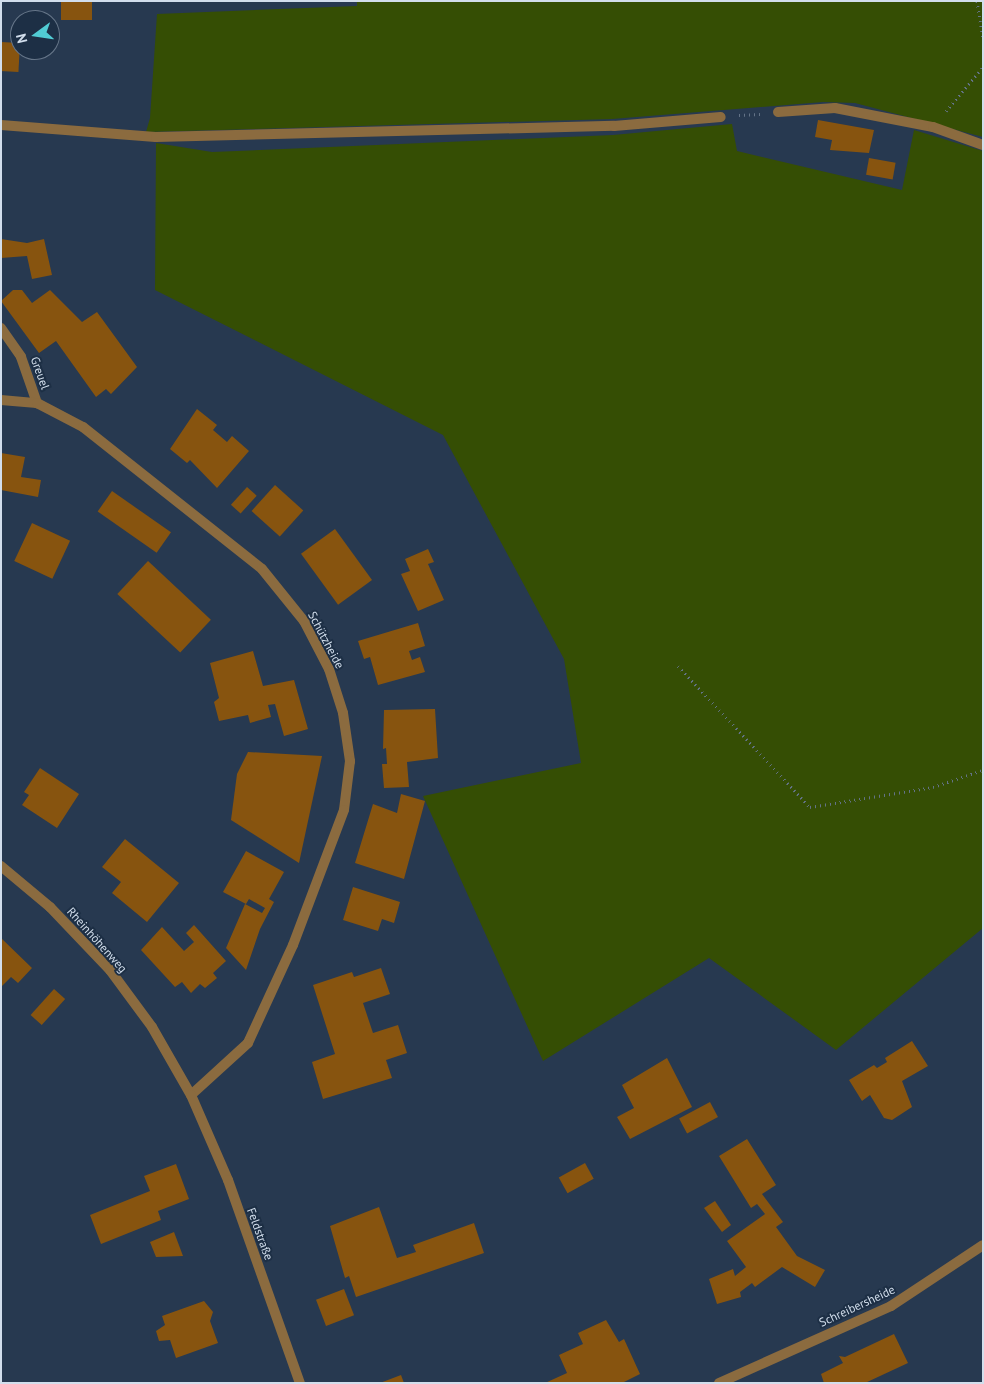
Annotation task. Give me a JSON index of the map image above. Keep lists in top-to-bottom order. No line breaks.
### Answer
{"streets":{"street":["Greuel","Schützheide","Rheinhöhenweg","Feldstraße","Schreibersheide"]},"crossings":[["Greuel","Schützheide"],["Schützheide","Rheinhöhenweg"],["Schützheide","Feldstraße"],["Rheinhöhenweg","Feldstraße"]],"north":"left"}
